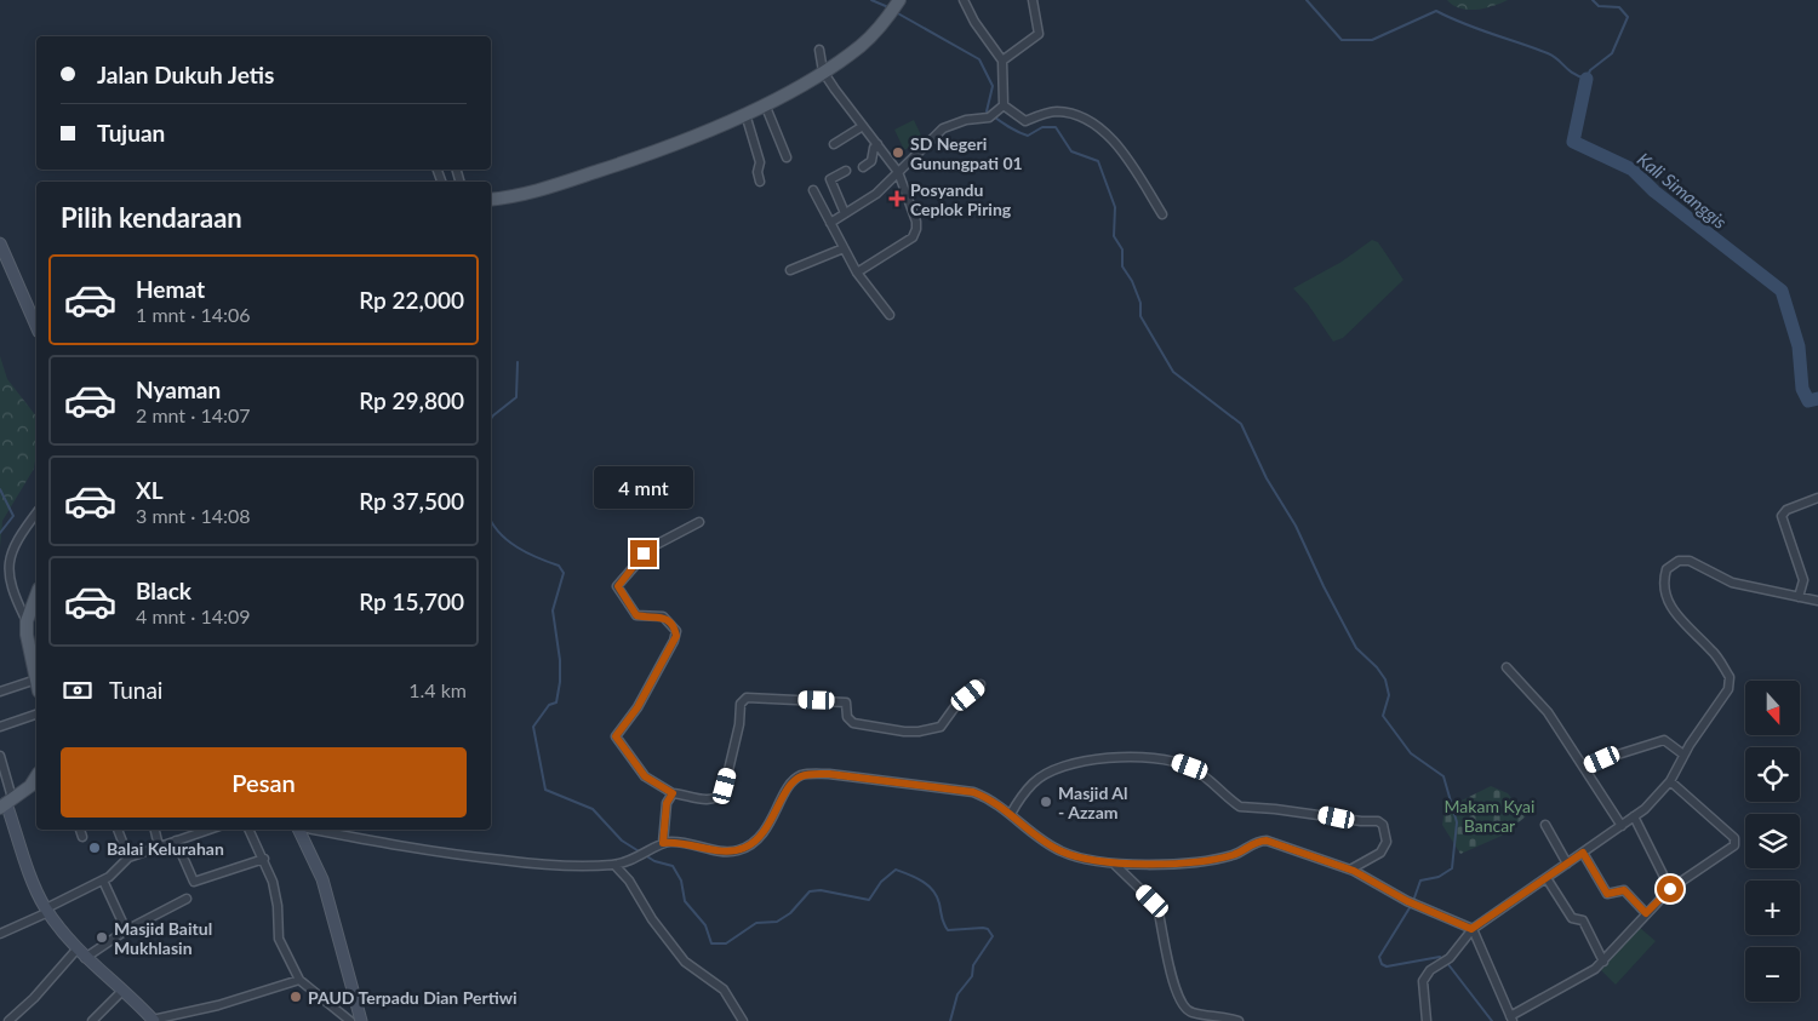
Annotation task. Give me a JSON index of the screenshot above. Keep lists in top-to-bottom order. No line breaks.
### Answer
{"water":["Kali Simanggis"],"parks":["Makam Kyai Bancar"],"places":{"other":["SD Negeri Gunungpati 01","Masjid Al - Azzam","Balai Kelurahan","Masjid Baitul Mukhlasin","PAUD Terpadu Dian Pertiwi"],"health":["Posyandu Ceplok Piring"]},"north":"bottom","page":{"banner":["Jalan Dukuh Jetis","Tujuan"],"heading":"Pilih kendaraan","list":[{"name":"Hemat","note":"1 mnt · 14:06","value":"Rp 22,000"},{"name":"Nyaman","note":"2 mnt · 14:07","value":"Rp 29,800"},{"name":"XL","note":"3 mnt · 14:08","value":"Rp 37,500"},{"name":"Black","note":"4 mnt · 14:09","value":"Rp 15,700"}],"bubble":"4 mnt","pay":["Tunai","1.4 km"],"map_buttons":["+","−"],"buttons":"Pesan"}}
